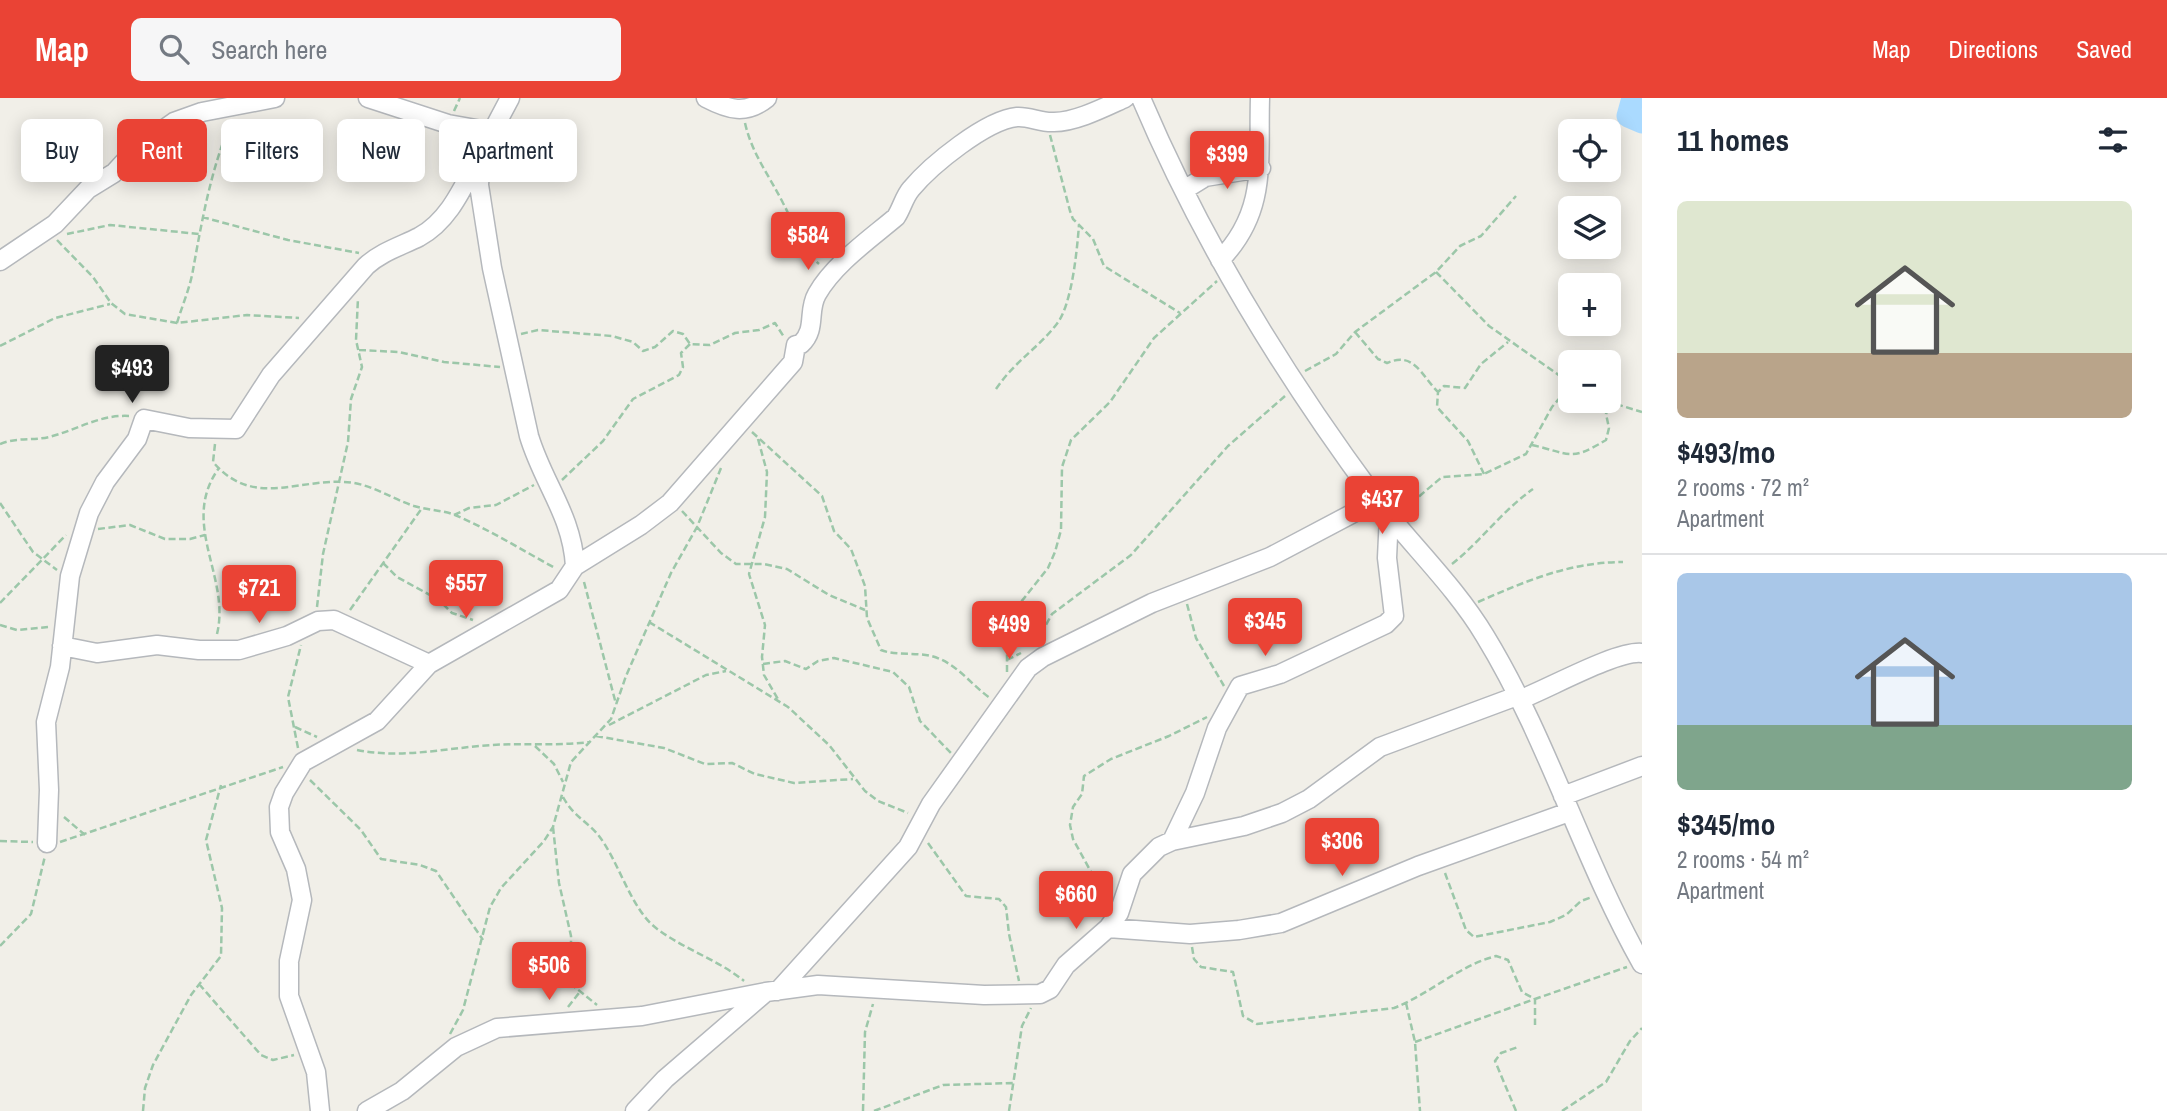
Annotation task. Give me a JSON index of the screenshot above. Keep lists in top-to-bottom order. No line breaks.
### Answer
{"page":{"header":"Map","search":"Search here","nav":["Map","Directions","Saved"],"heading":"11 homes","map_buttons":["+","−"],"chip":["Buy","Rent","Filters","New","Apartment"],"price":["$399","$584","$493","$437","$557","$721","$345","$499","$306","$660","$506"],"list":[{"name":"$493/mo","note":"2 rooms · 72 m² · Apartment"},{"name":"$345/mo","note":"2 rooms · 54 m² · Apartment"}]}}
